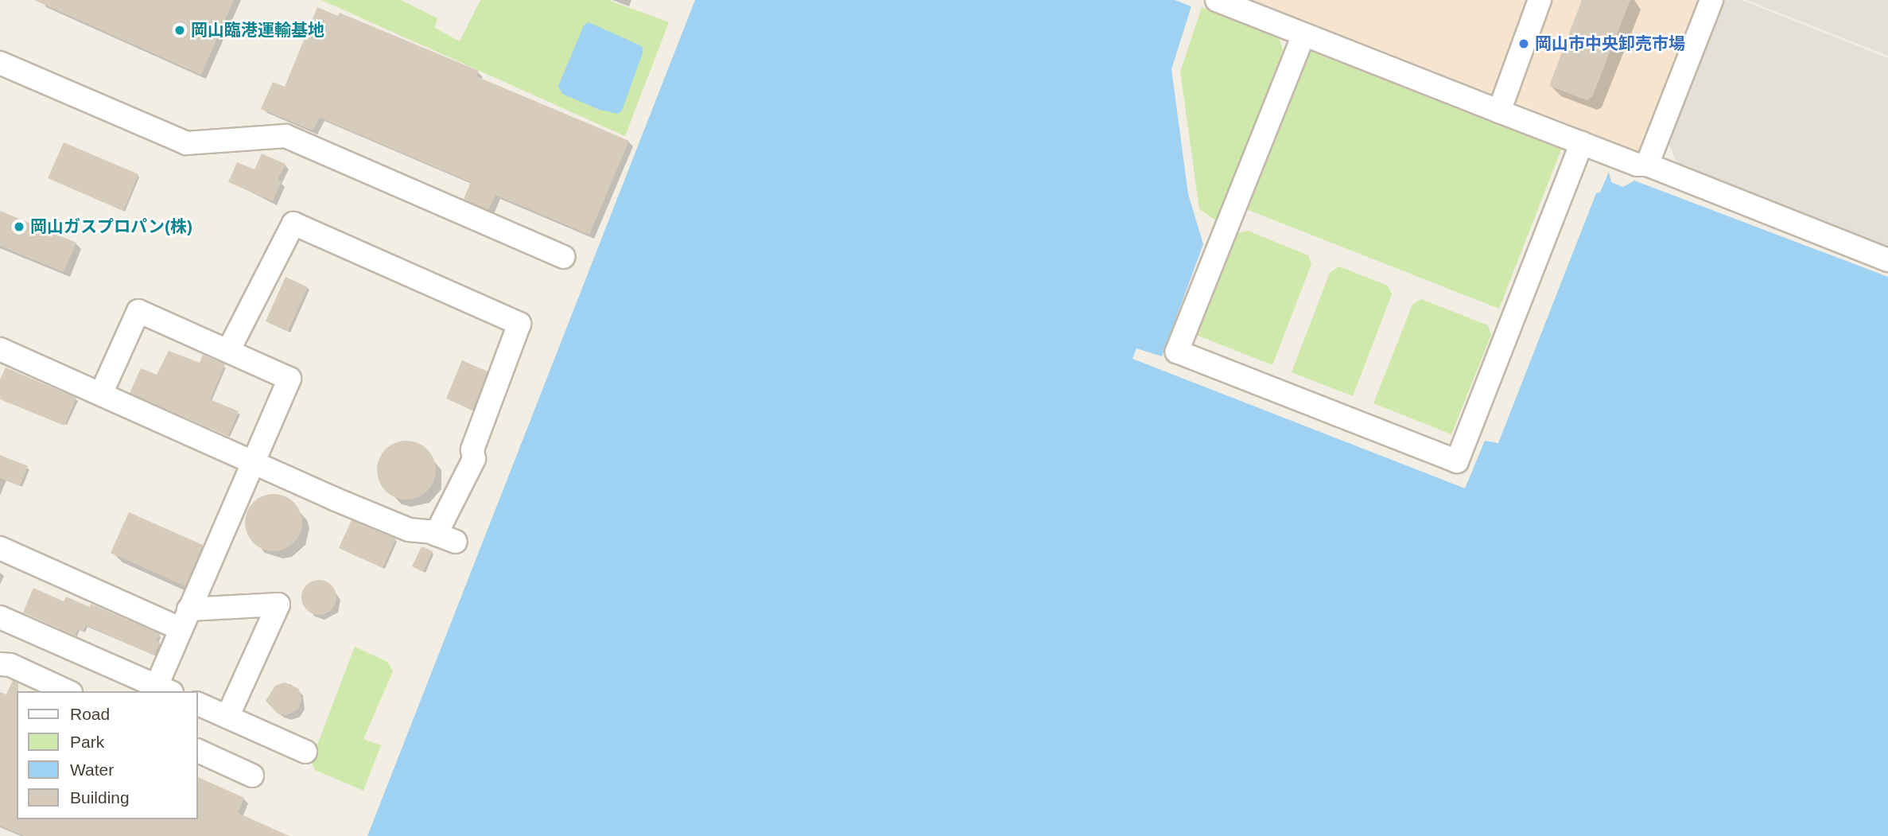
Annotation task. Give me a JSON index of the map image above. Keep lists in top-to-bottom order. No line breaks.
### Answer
{"places":["岡山臨港運輸基地","岡山市中央卸売市場","岡山ガスプロパン(株)"],"legend":["Road","Park","Water","Building"]}
